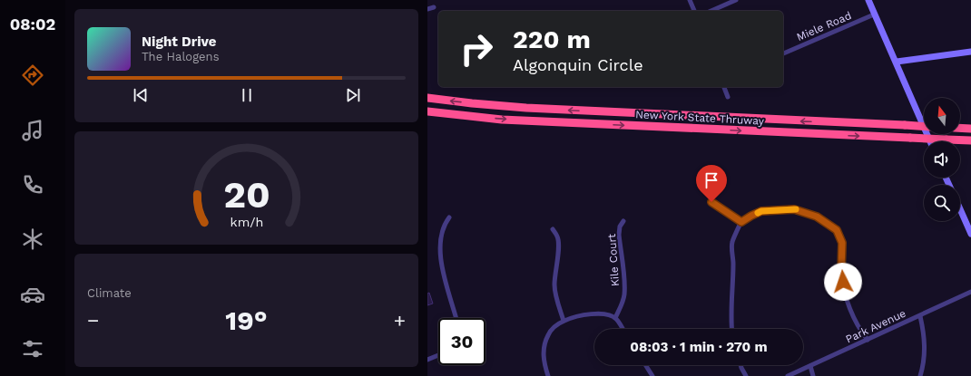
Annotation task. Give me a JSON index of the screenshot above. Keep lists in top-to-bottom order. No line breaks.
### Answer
{"streets":{"highway":["New York State Thruway"],"street":["Miele Road","Kile Court","Park Avenue"]},"north":"top","page":{"tabs":"08:02","turn":["220 m","Algonquin Circle"],"song":["Night Drive","The Halogens"],"tile":"Climate","heat":["−","19°","+"],"limit":"30","trip":"08:03 · 1 min · 270 m","gauge":["20","km/h"]}}
